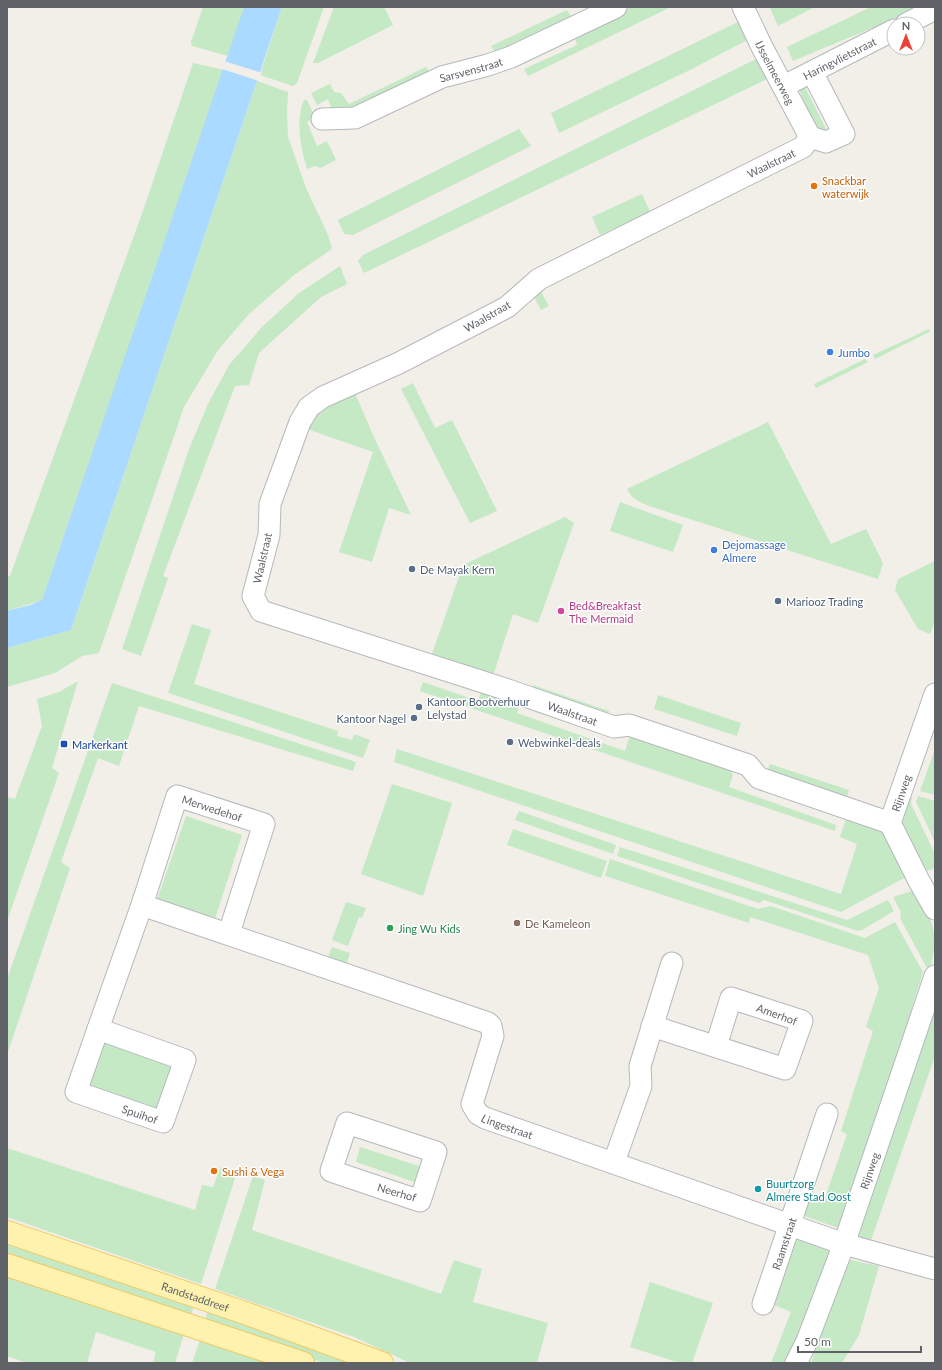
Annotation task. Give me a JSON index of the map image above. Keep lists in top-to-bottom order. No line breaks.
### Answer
{"streets":{"main road":["Randstaddreef"],"street":["Haringvlietstraat","Sarsvenstraat","IJsselmeerweg","Waalstraat","Rijnweg","Merwedehof","Spuihof","Lingestraat","Neerhof","Raamstraat"]},"crossings":[["Haringvlietstraat","IJsselmeerweg"],["IJsselmeerweg","Waalstraat"],["Waalstraat","Rijnweg"],["Rijnweg","Lingestraat"],["Merwedehof","Spuihof"],["Merwedehof","Lingestraat"],["Lingestraat","Raamstraat"]],"places":{"other":["Snackbar waterwijk","Jumbo","Dejomassage Almere","De Mayak Kern","Mariooz Trading","Bed&Breakfast The Mermaid","Kantoor Bootverhuur Lelystad","Kantoor Nagel","Webwinkel-deals","De Kameleon","Jing Wu Kids","Sushi & Vega","Buurtzorg Almere Stad Oost"],"transit":["Markerkant"]},"scale_bar":"50 m","north":"top"}
